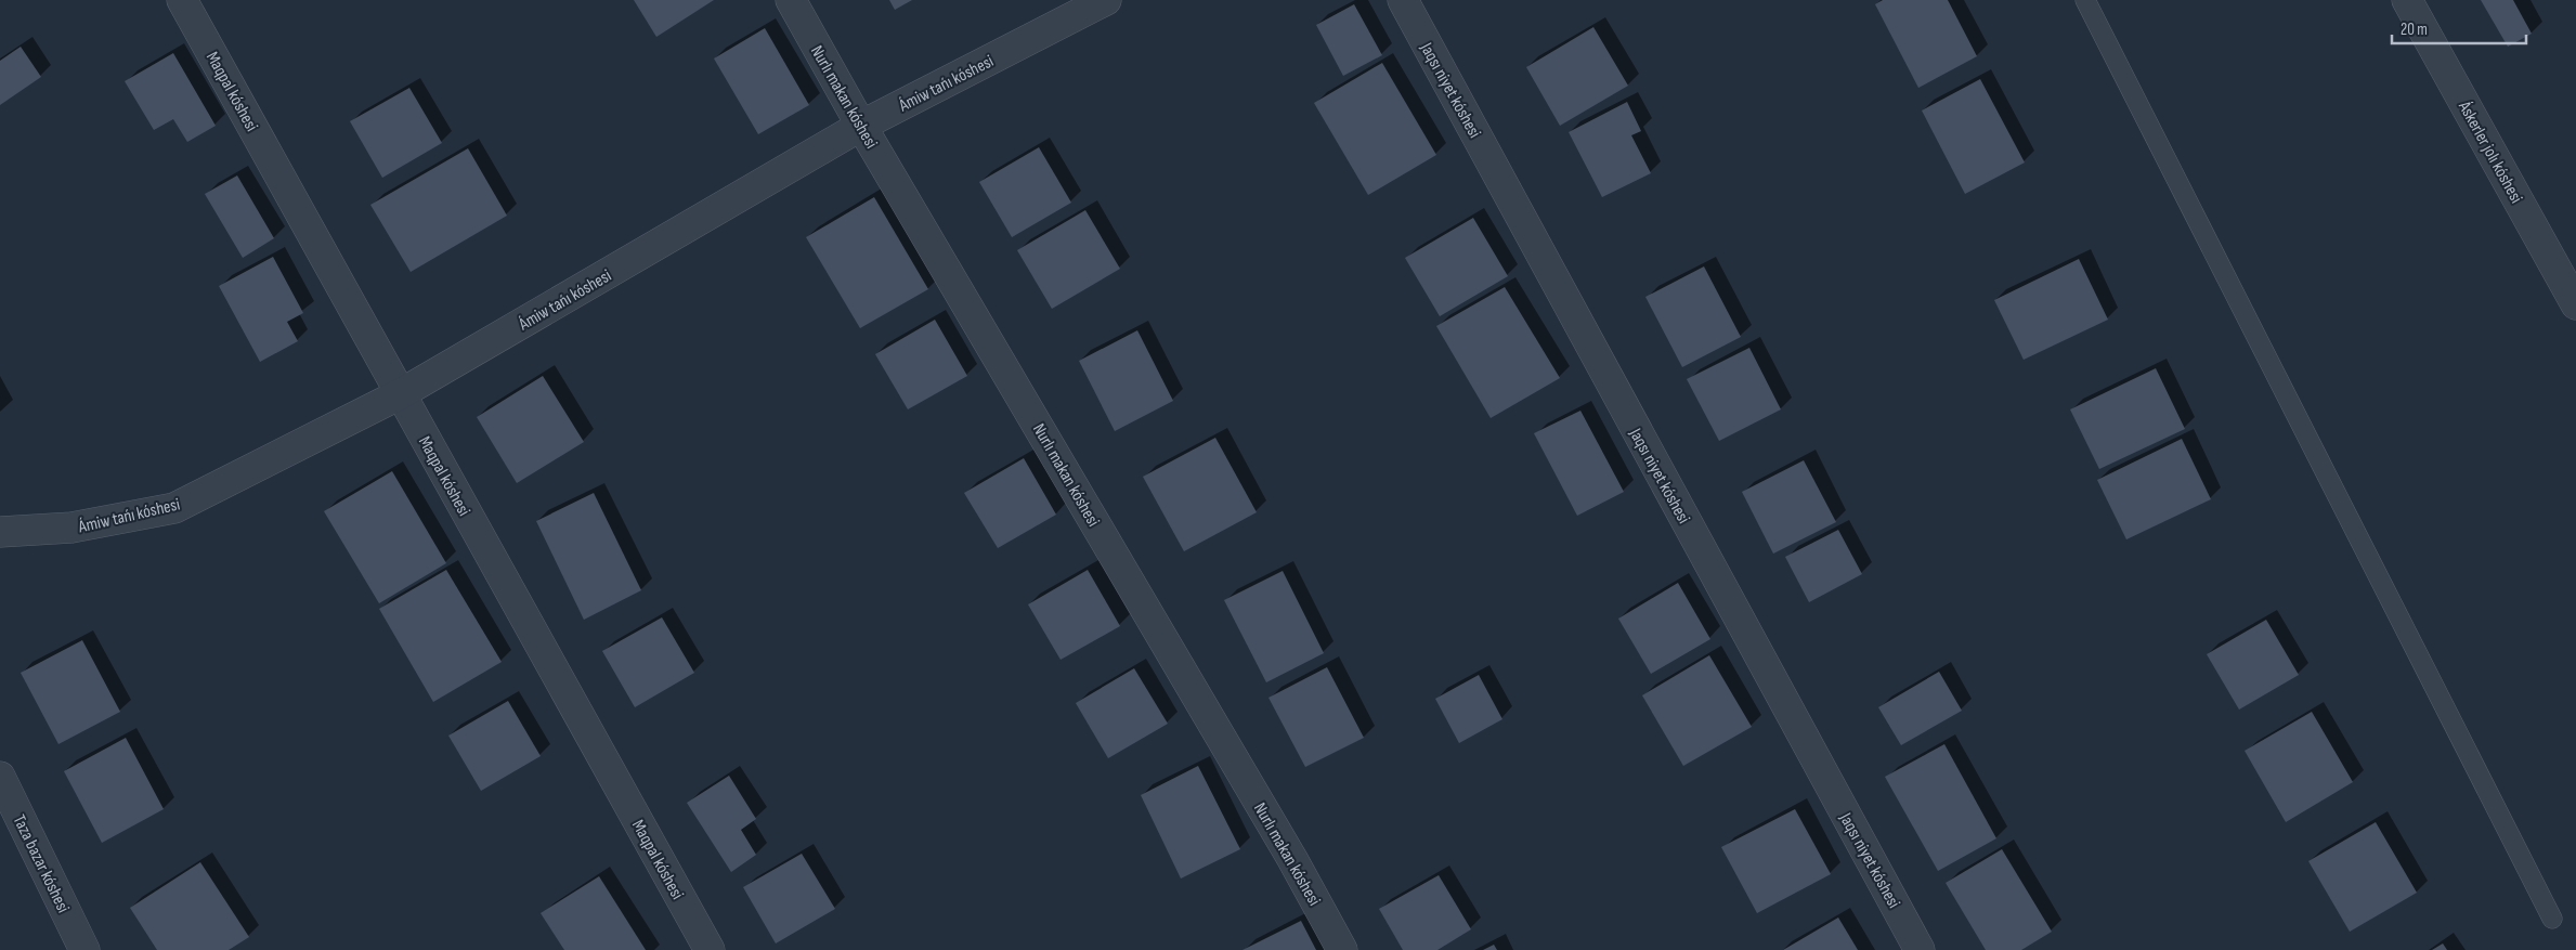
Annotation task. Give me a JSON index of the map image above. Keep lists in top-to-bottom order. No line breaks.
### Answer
{"streets":{"street":["Ámiw tańı kóshesi","Jaqsı niyet kóshesi","Maqpal kóshesi","Nurlı makan kóshesi","Áskerler jolı kóshesi","Taza bazar kóshesi"]},"crossings":[["Ámiw tańı kóshesi","Maqpal kóshesi"],["Ámiw tańı kóshesi","Nurlı makan kóshesi"]],"scale_bar":"20 m"}
